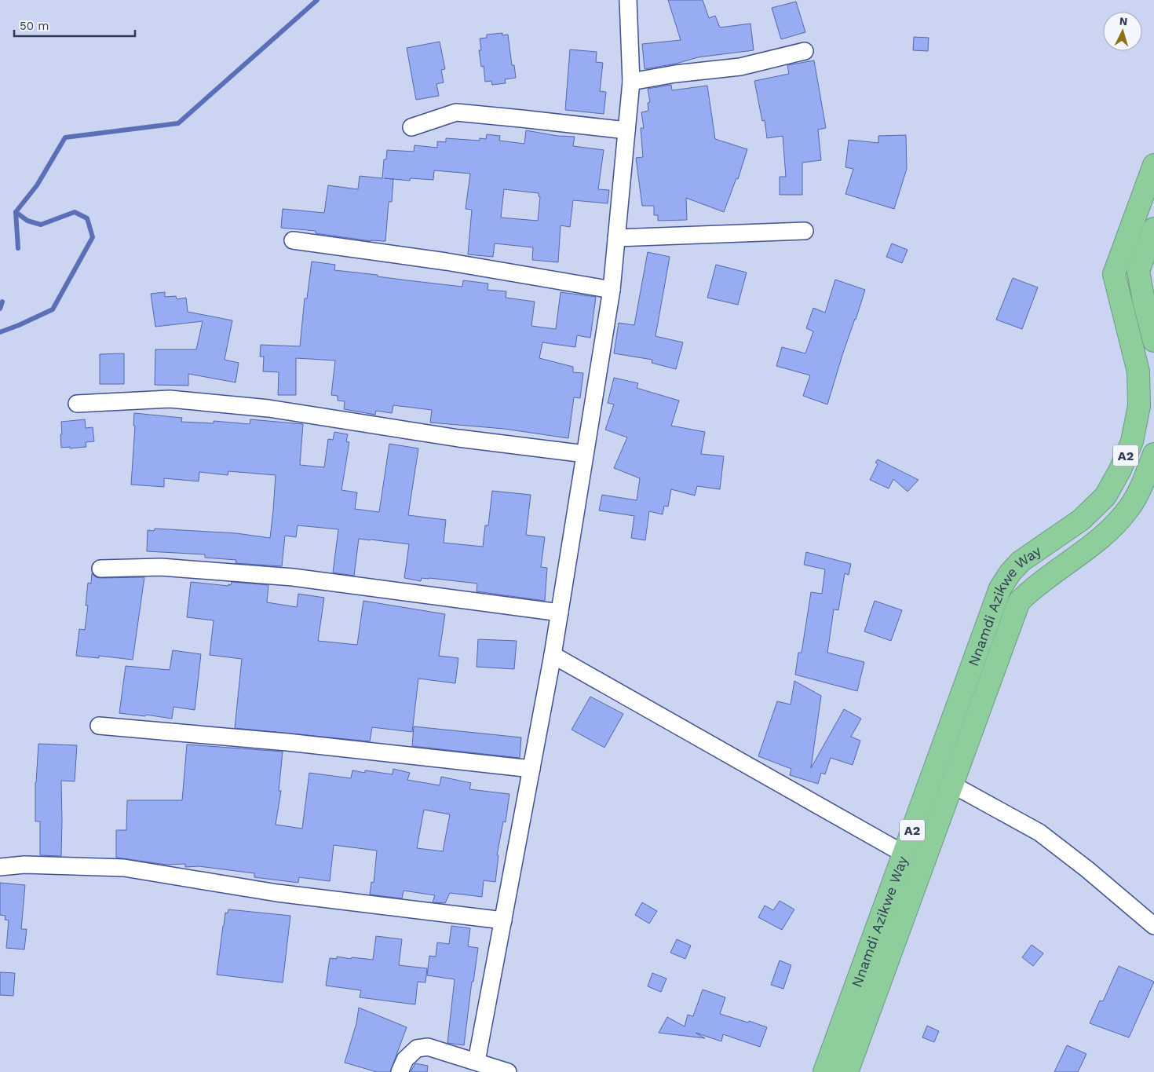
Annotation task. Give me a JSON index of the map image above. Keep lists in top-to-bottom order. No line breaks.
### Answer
{"streets":{"highway":["A2","Nnamdi Azikwe Way"]},"scale_bar":"50 m","north":"top"}
